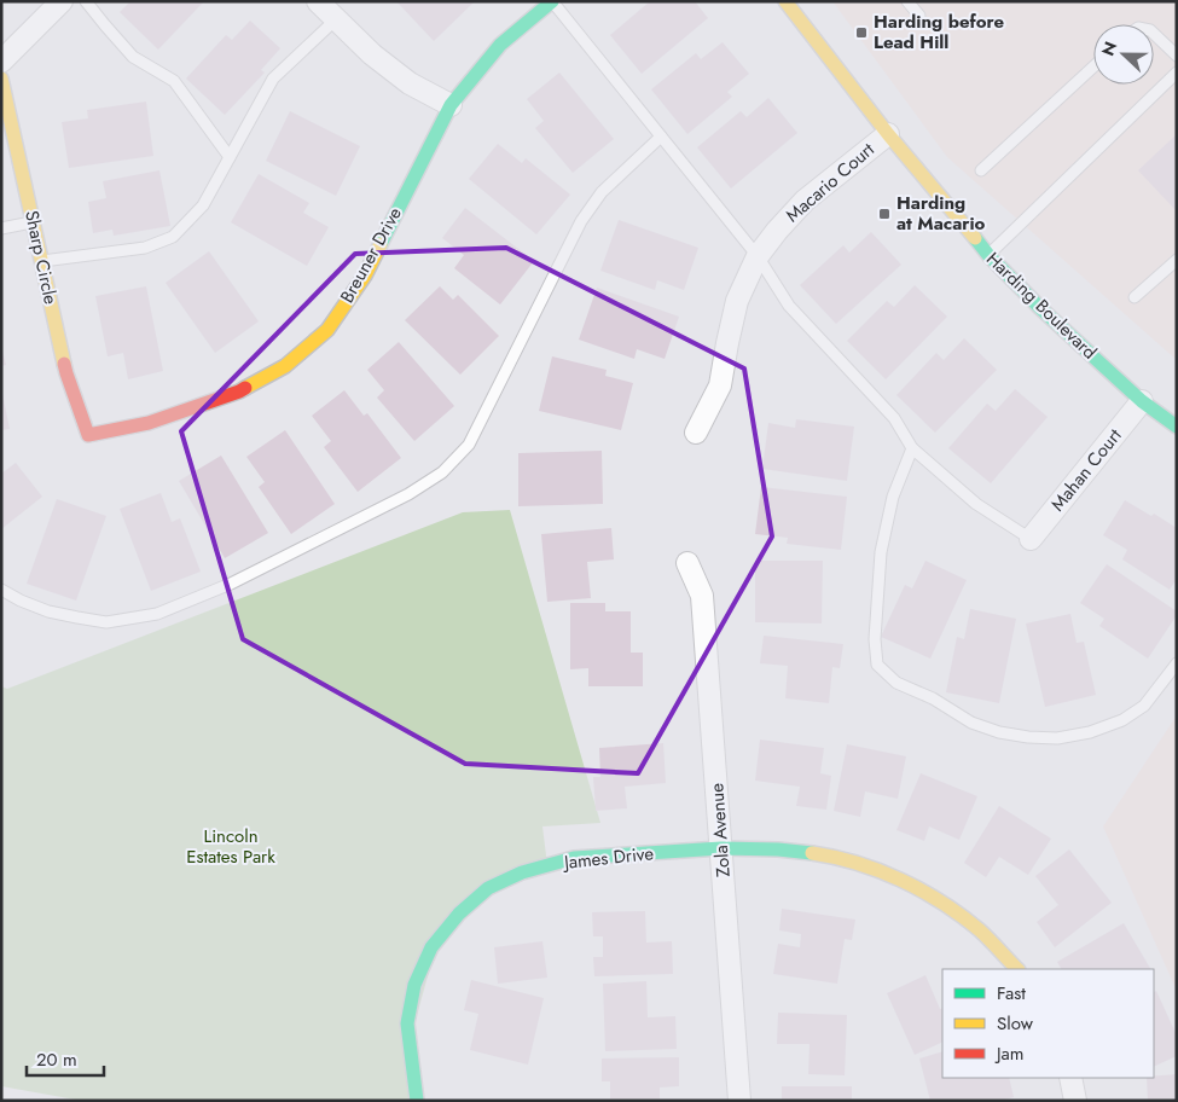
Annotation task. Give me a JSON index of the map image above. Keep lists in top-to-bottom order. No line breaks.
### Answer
{"streets":{"street":["Macario Court","Breuner Drive","Sharp Circle","Harding Boulevard","Mahan Court","Zola Avenue","James Drive"]},"crossings":[["Macario Court","Harding Boulevard"],["Breuner Drive","Sharp Circle"],["Harding Boulevard","Mahan Court"],["Zola Avenue","James Drive"]],"parks":["Lincoln Estates Park"],"places":{"transit":["Harding before Lead Hill","Harding at Macario"]},"legend":["Fast","Slow","Jam"],"scale_bar":"20 m","north":"left"}
